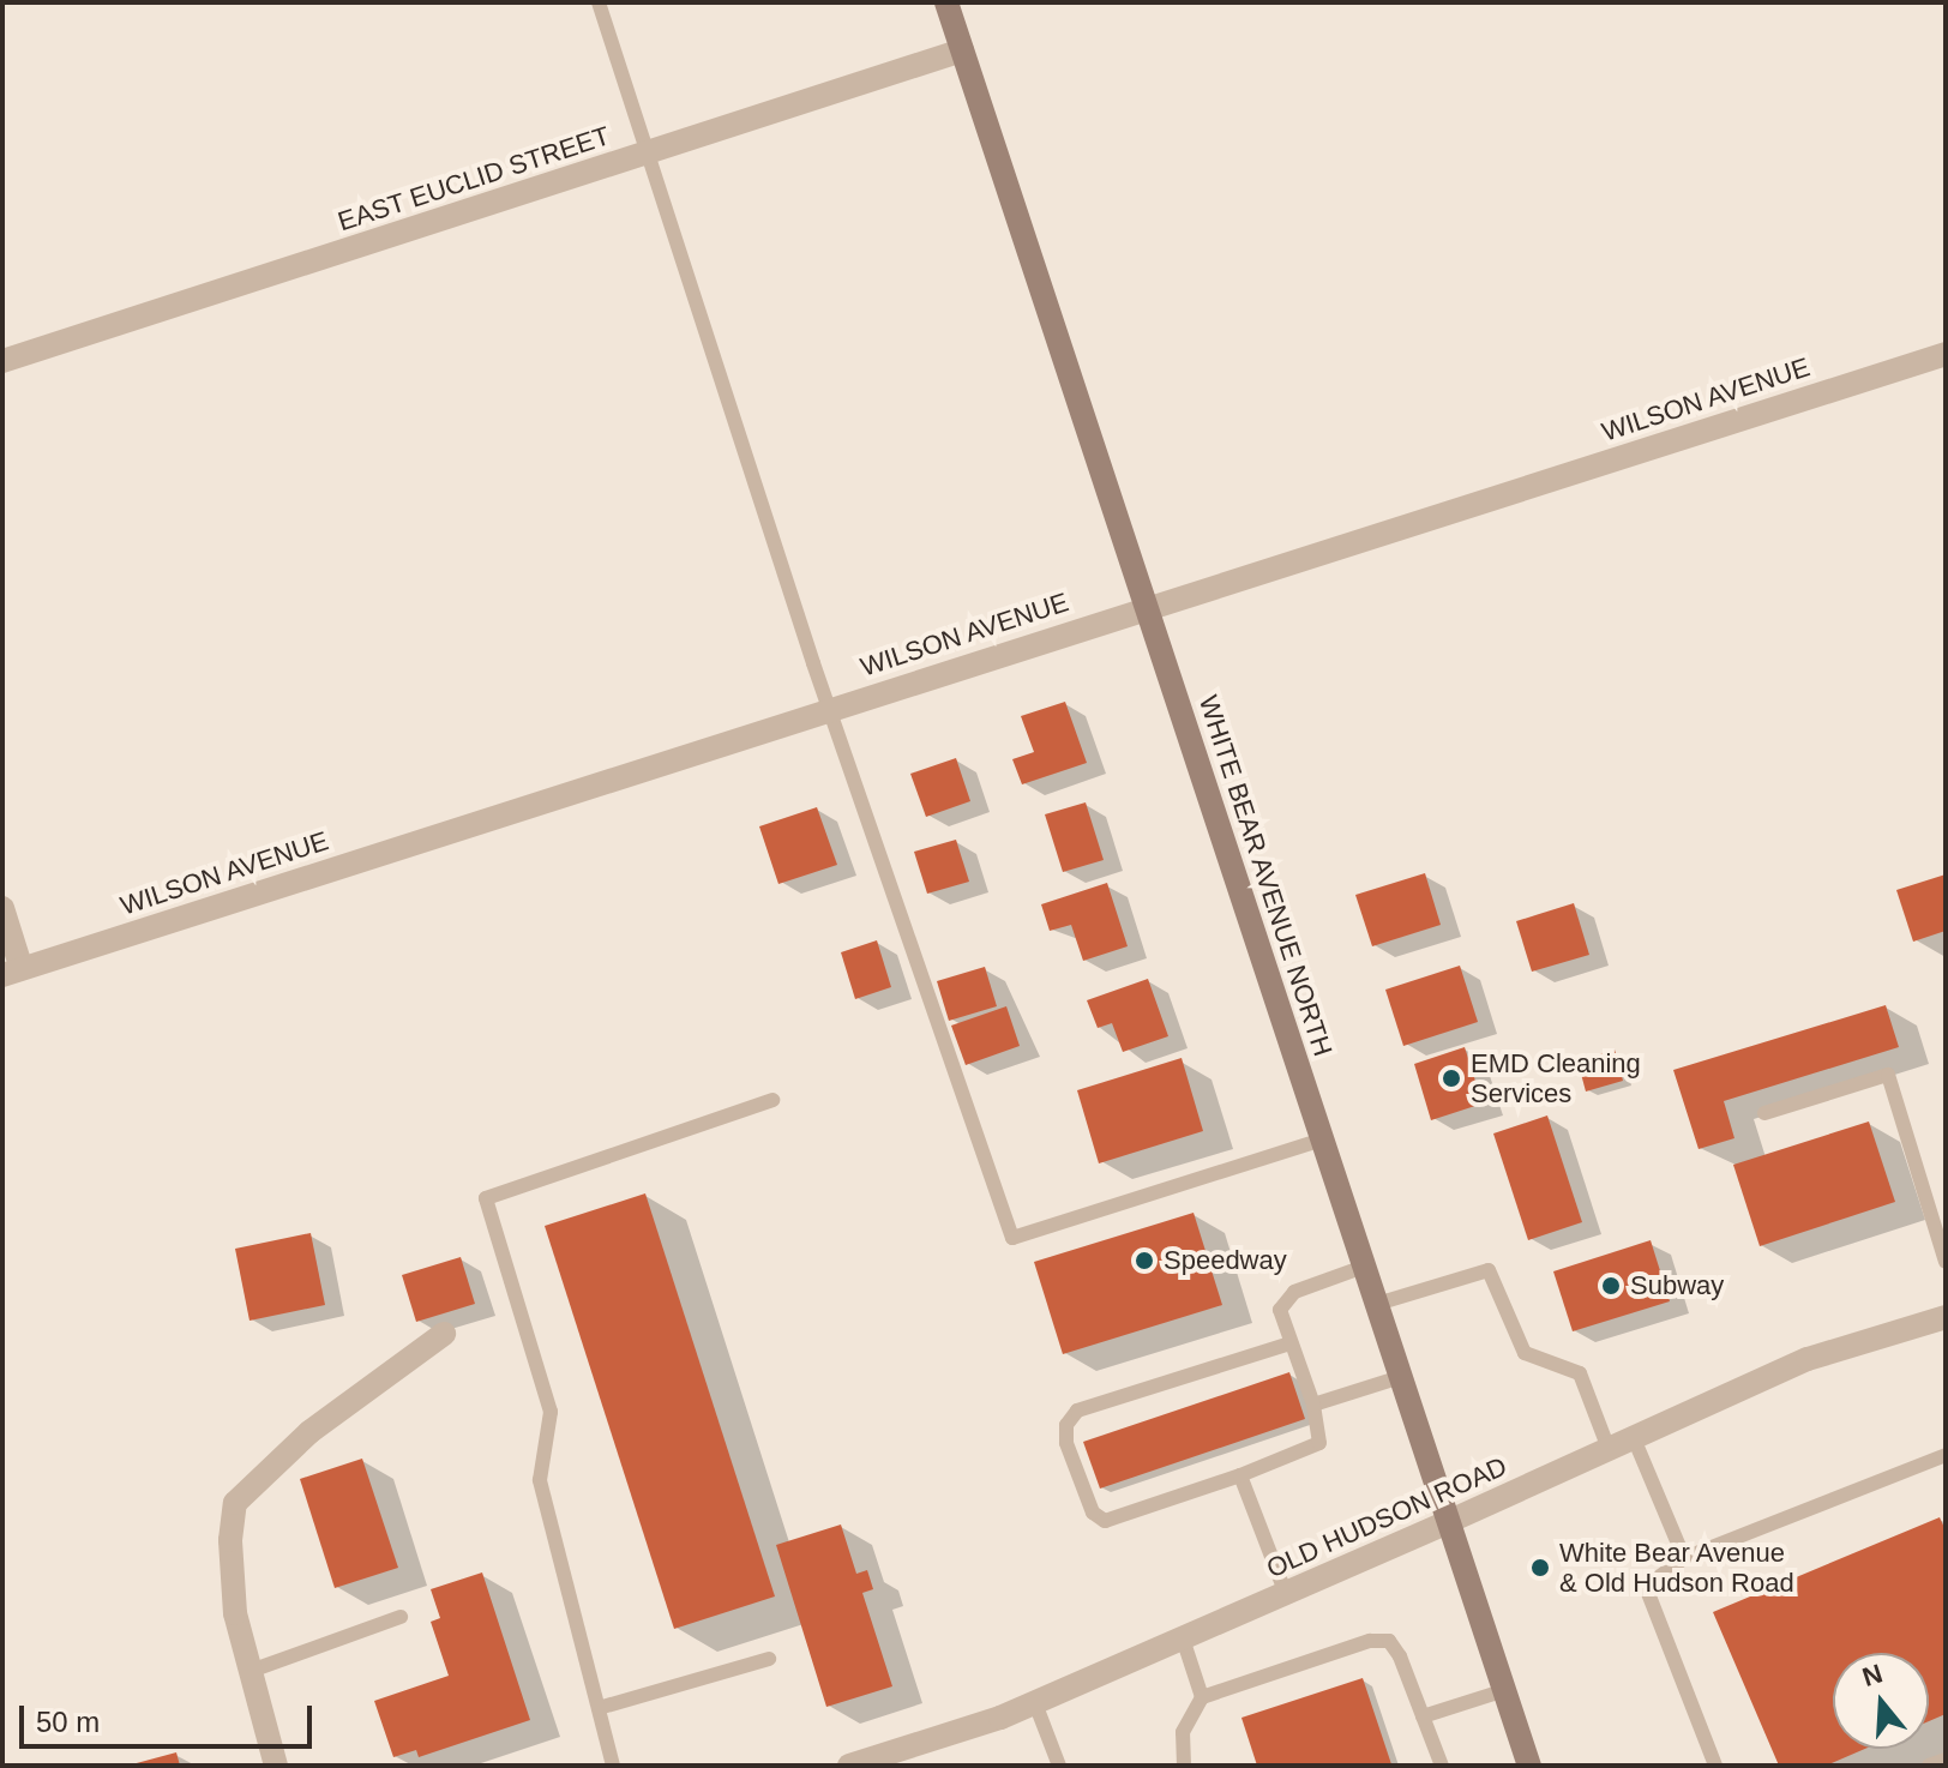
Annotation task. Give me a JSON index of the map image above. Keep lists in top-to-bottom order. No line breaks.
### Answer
{"streets":{"main road":["WHITE BEAR AVENUE NORTH"],"street":["EAST EUCLID STREET","WILSON AVENUE","OLD HUDSON ROAD"]},"crossings":[["EAST EUCLID STREET","WHITE BEAR AVENUE NORTH"],["WILSON AVENUE","WHITE BEAR AVENUE NORTH"],["WHITE BEAR AVENUE NORTH","OLD HUDSON ROAD"]],"places":["EMD Cleaning Services","Speedway","Subway","White Bear Avenue & Old Hudson Road"],"scale_bar":"50 m","north":"top"}
